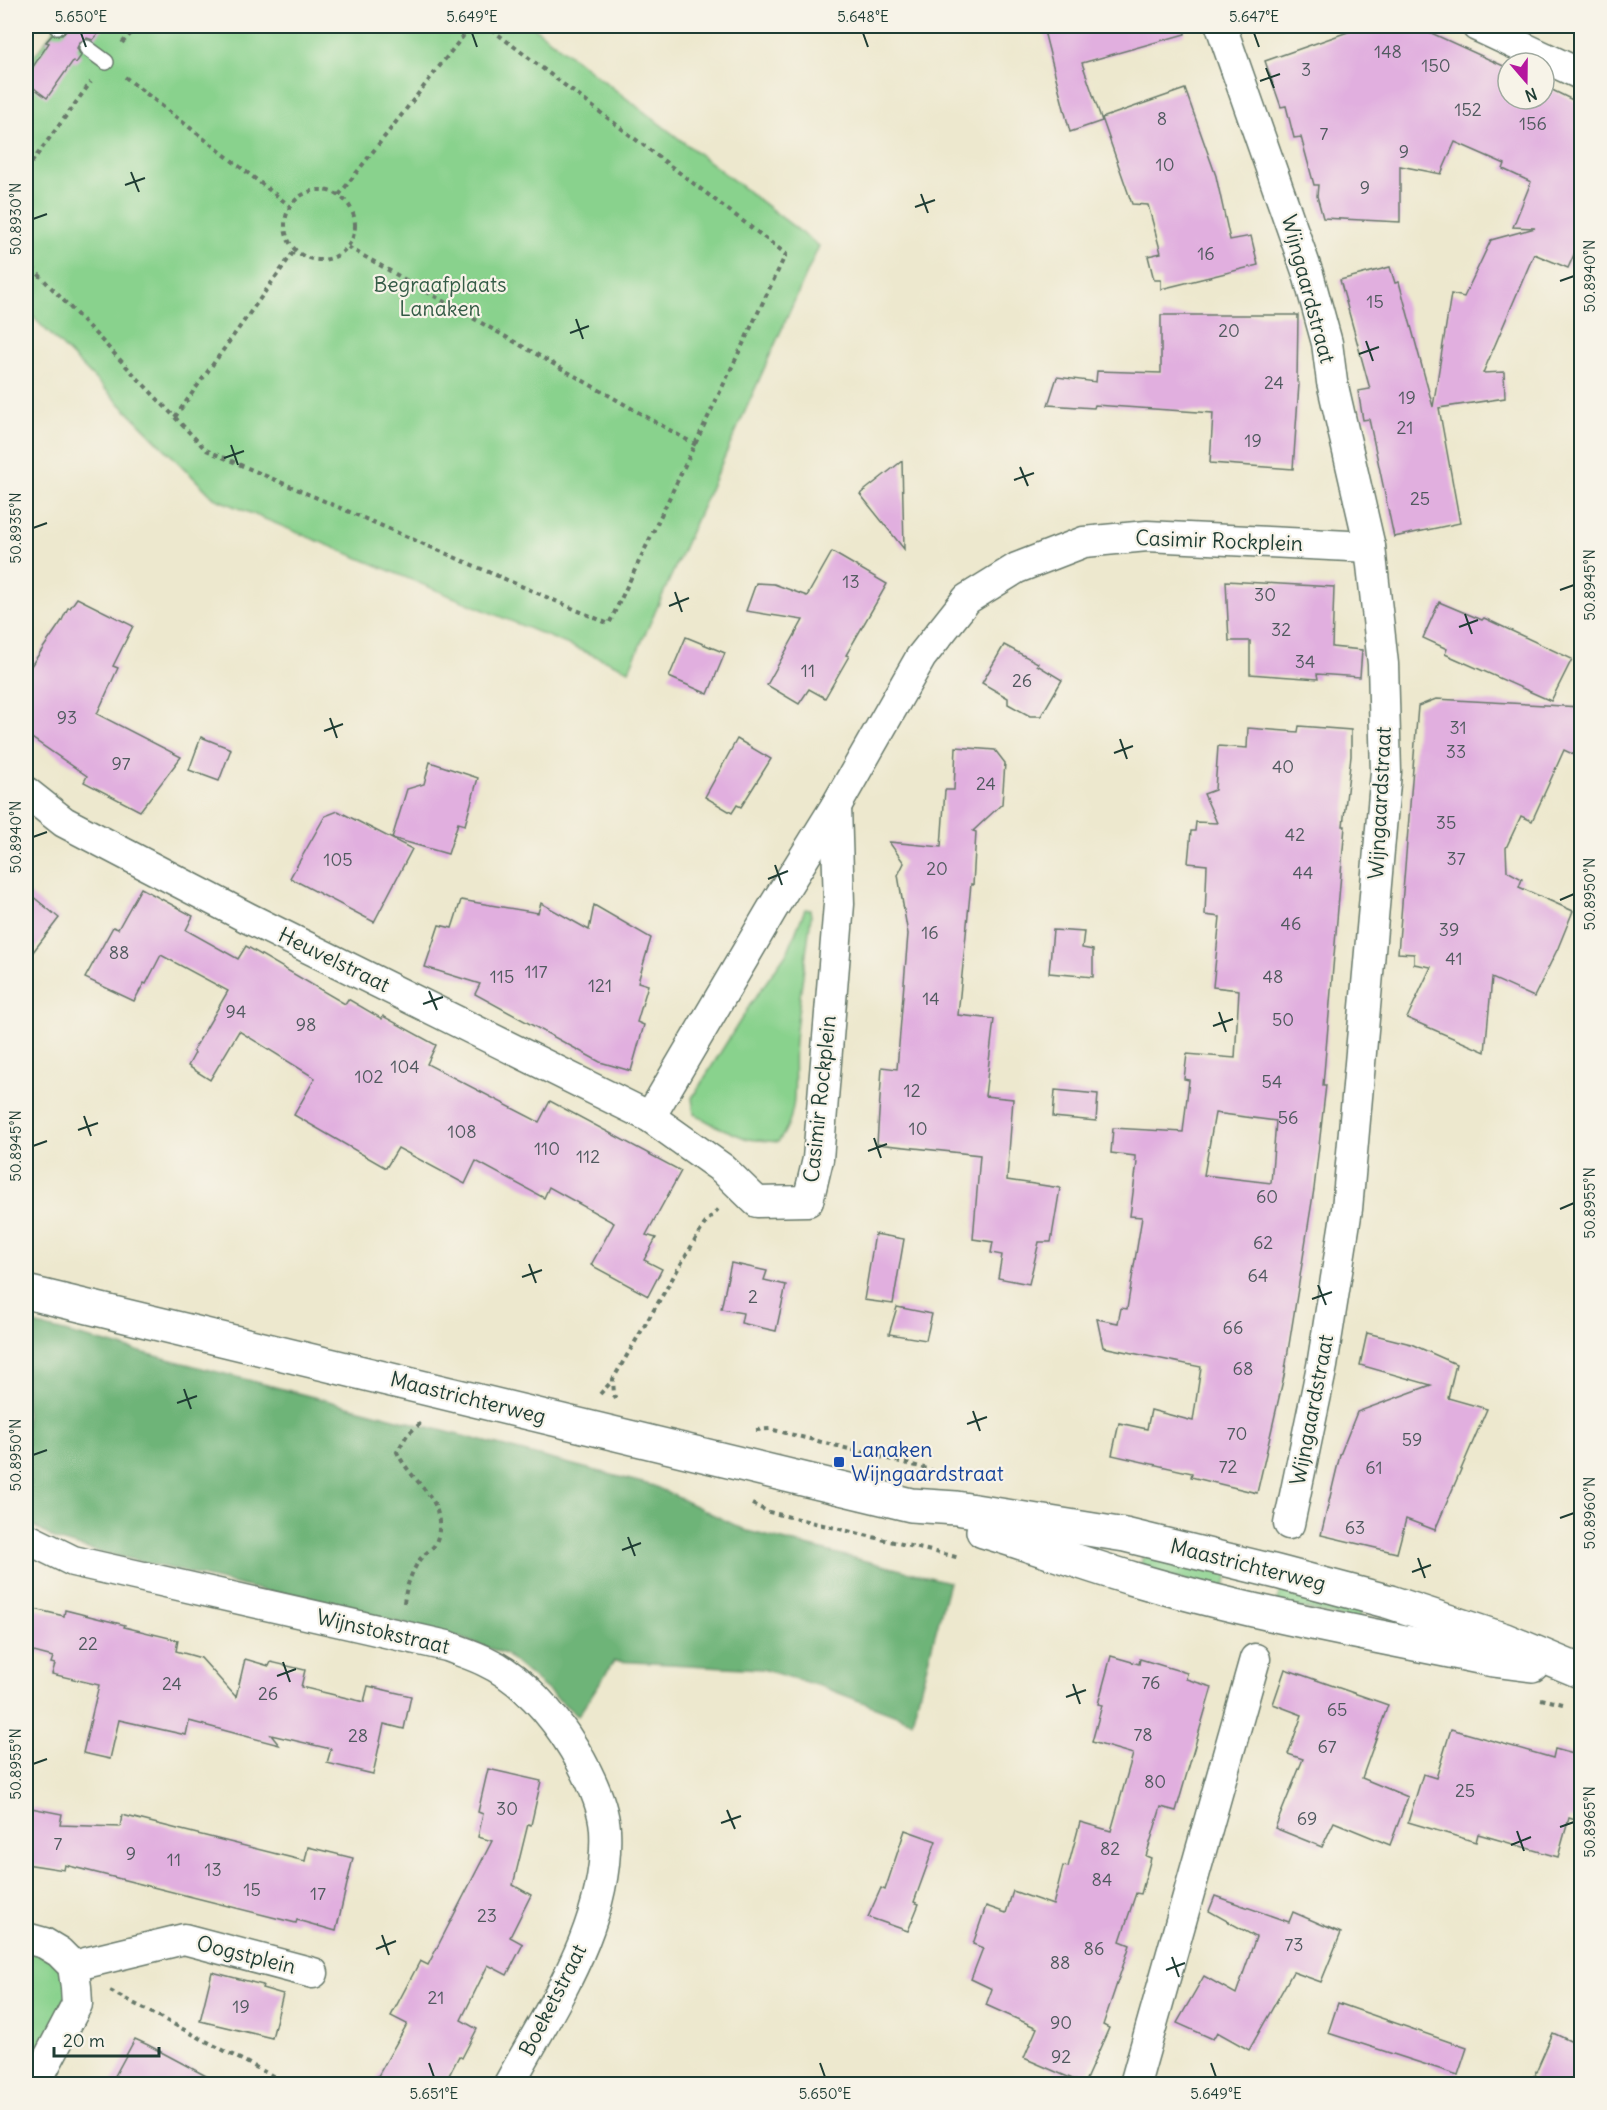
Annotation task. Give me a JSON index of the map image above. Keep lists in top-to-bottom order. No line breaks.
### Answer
{"streets":{"main road":["Maastrichterweg"],"street":["Wijngaardstraat","Casimir Rockplein","Heuvelstraat","Wijnstokstraat","Oogstplein","Boeketstraat"]},"crossings":[["Wijngaardstraat","Casimir Rockplein"],["Casimir Rockplein","Heuvelstraat"],["Wijnstokstraat","Boeketstraat"]],"parks":["Begraafplaats Lanaken"],"places":{"transit":["Lanaken Wijngaardstraat"]},"house_numbers":["148","150","3","152","8","156","7","9","10","9","16","15","20","24","19","21","19","25","13","30","32","34","11","26","93","31","33","97","40","24","35","42","37","105","20","44","46","39","16","88","41","117","115","48","121","14","94","50","98","104","102","54","12","56","10","108","110","112","60","62","64","2","66","68","70","59","72","61","63","22","76","24","26","65","78","28","67","80","25","30","69","7","82","9","11","13","84","15","17","23","73","86","88","21","19","90","92"],"scale_bar":"20 m","north":"bottom","coordinates":["5.650°E","5.649°E","5.648°E","5.647°E","50.8930°N","50.8940°N","50.8935°N","50.8945°N","50.8950°N","50.8955°N","50.8960°N","50.8965°N","5.651°E"]}
